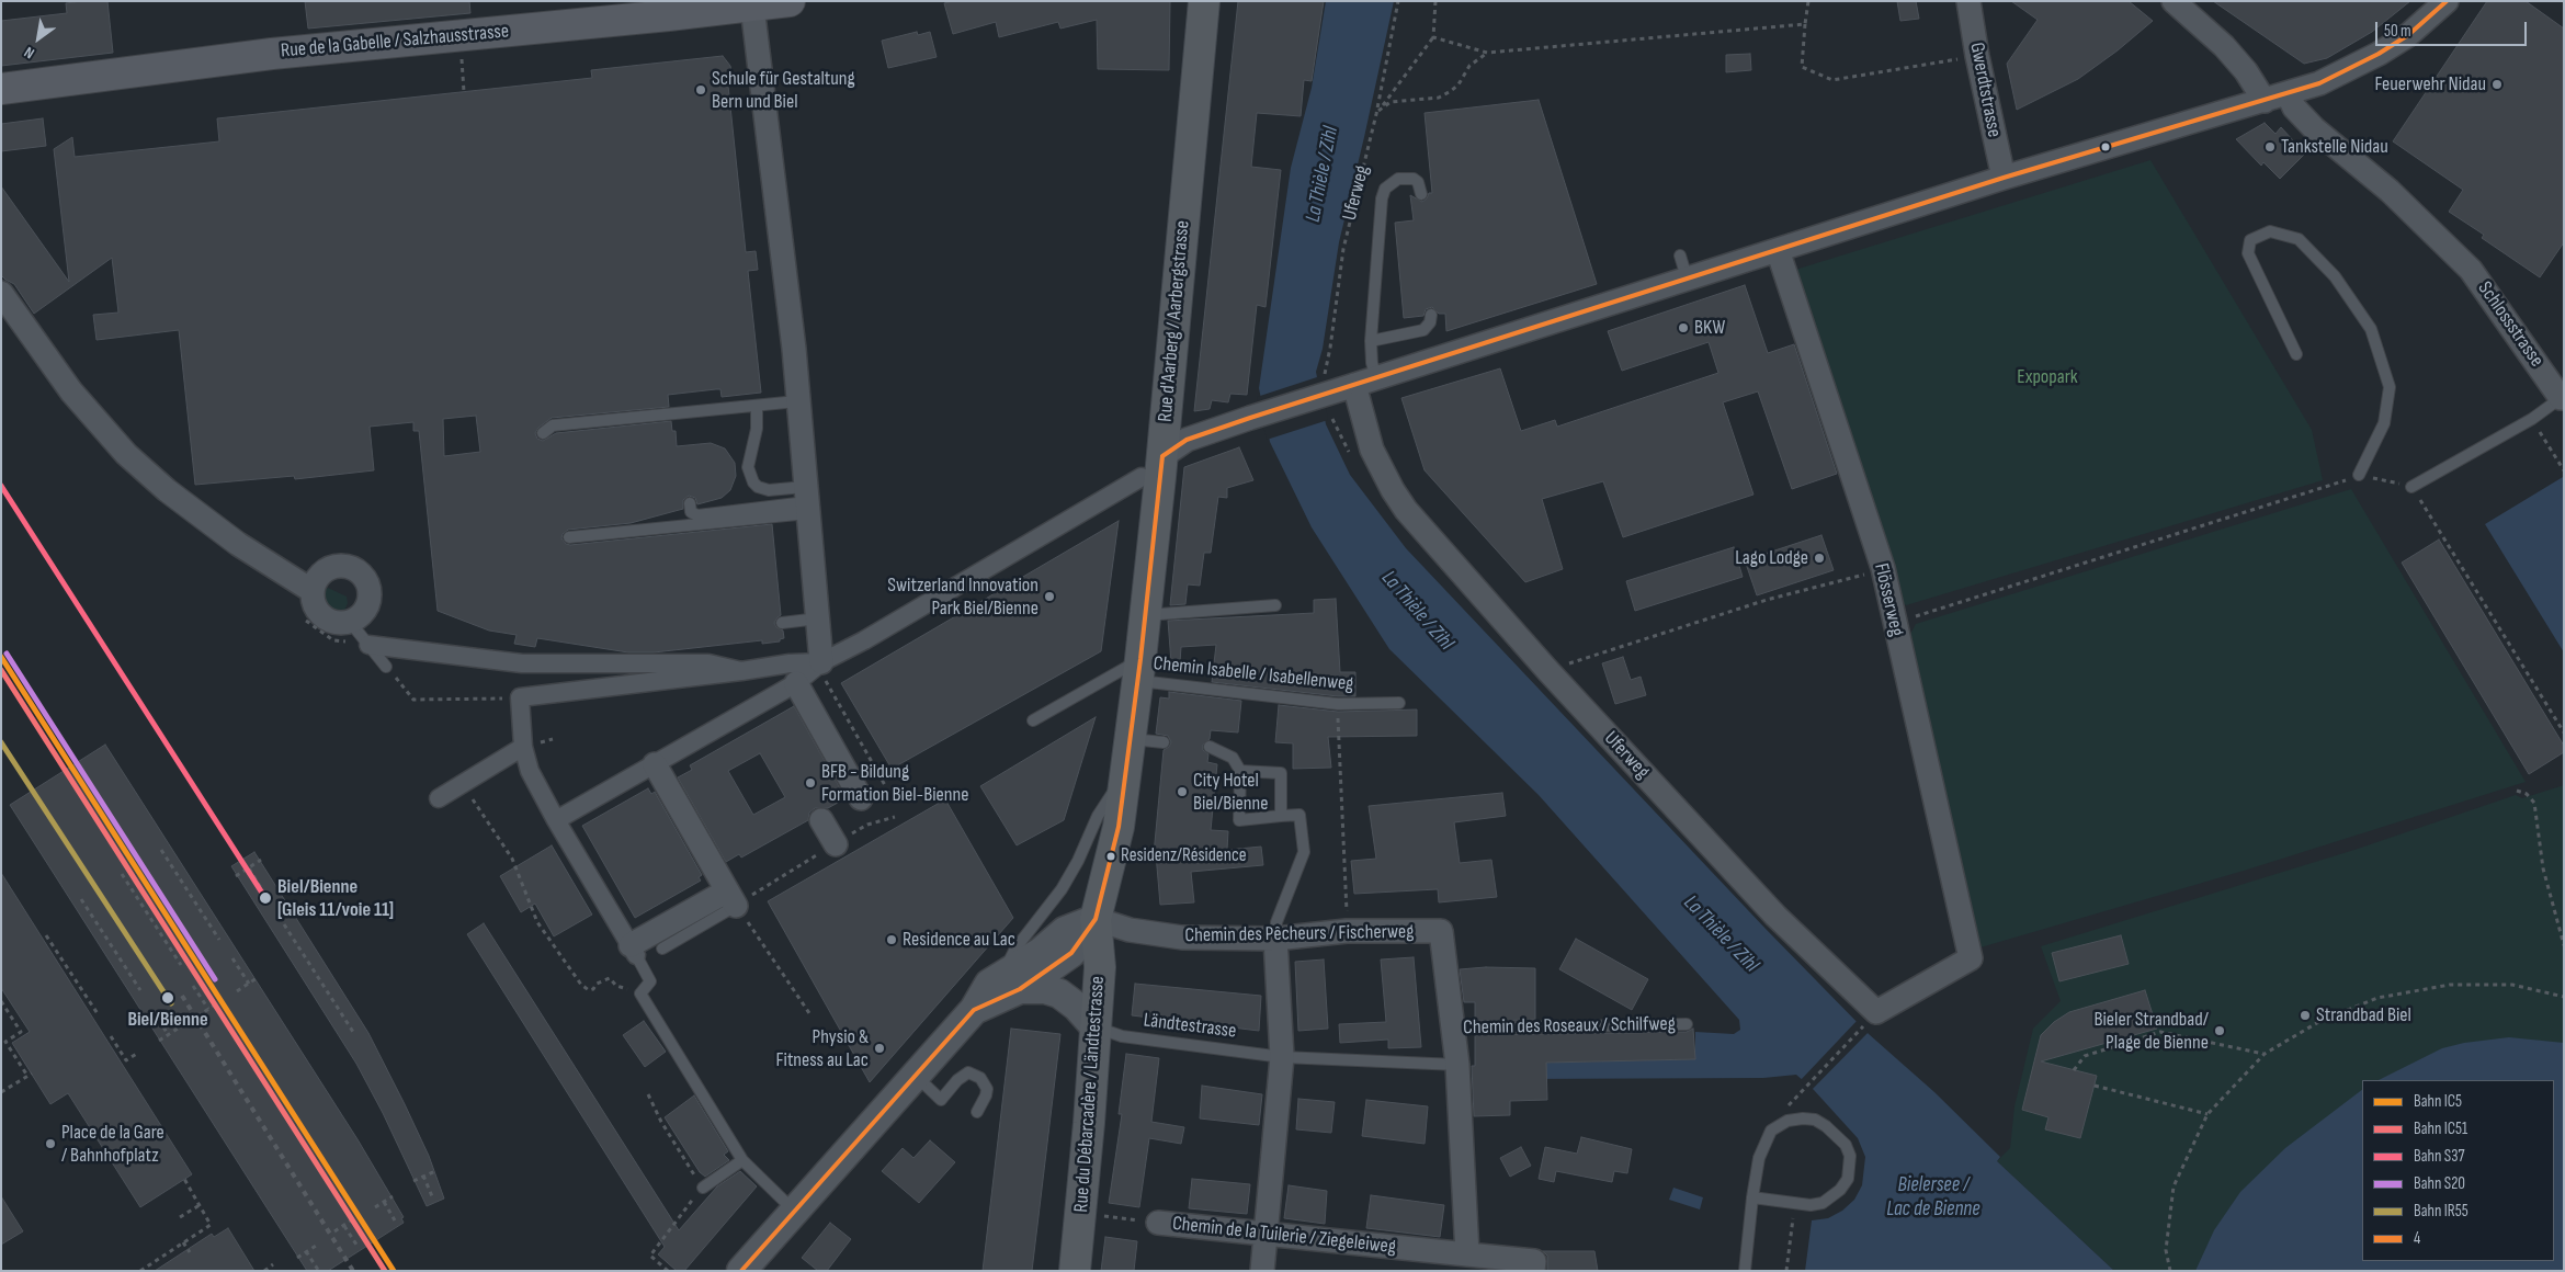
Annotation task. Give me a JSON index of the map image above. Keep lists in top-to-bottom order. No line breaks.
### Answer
{"streets":{"main road":["Rue de la Gabelle / Salzhausstrasse","Rue d'Aarberg / Aarbergstrasse","Rue du Débarcadère / Ländtestrasse"],"street":["Gwerdtstrasse","Uferweg","Schlossstrasse","Flösserweg","Chemin des Pêcheurs / Fischerweg","Chemin des Roseaux / Schilfweg","Chemin de la Tuilerie / Ziegeleiweg"],"lane":["Chemin Isabelle / Isabellenweg","Ländtestrasse"]},"crossings":[["Uferweg","Flösserweg"],["Rue d'Aarberg / Aarbergstrasse","Chemin Isabelle / Isabellenweg"],["Rue d'Aarberg / Aarbergstrasse","Chemin des Pêcheurs / Fischerweg"],["Rue d'Aarberg / Aarbergstrasse","Ländtestrasse"],["Rue d'Aarberg / Aarbergstrasse","Rue du Débarcadère / Ländtestrasse"],["Chemin des Pêcheurs / Fischerweg","Chemin des Roseaux / Schilfweg"],["Chemin des Pêcheurs / Fischerweg","Rue du Débarcadère / Ländtestrasse"],["Ländtestrasse","Chemin des Roseaux / Schilfweg"],["Ländtestrasse","Rue du Débarcadère / Ländtestrasse"],["Chemin des Roseaux / Schilfweg","Chemin de la Tuilerie / Ziegeleiweg"]],"water":["La Thièle / Zihl","Bielersee / Lac de Bienne"],"parks":["Expopark"],"places":["Feuerwehr Nidau","Schule für Gestaltung Bern und Biel","Tankstelle Nidau","BKW","Lago Lodge","Switzerland Innovation Park Biel/Bienne","BFB - Bildung Formation Biel-Bienne","City Hotel Biel/Bienne","Residenz/Résidence","Biel/Bienne [Gleis 11/voie 11]","Residence au Lac","Biel/Bienne","Strandbad Biel","Bieler Strandbad/ Plage de Bienne","Physio & Fitness au Lac","Place de la Gare / Bahnhofplatz"],"lines":["transit line 4","rail line S37","rail line S20","rail line IC5","rail line IC51","rail line IR55"],"legend":["Bahn IC5","Bahn IC51","Bahn S37","Bahn S20","Bahn IR55","4"],"scale_bar":"50 m","north":"bottom left"}
